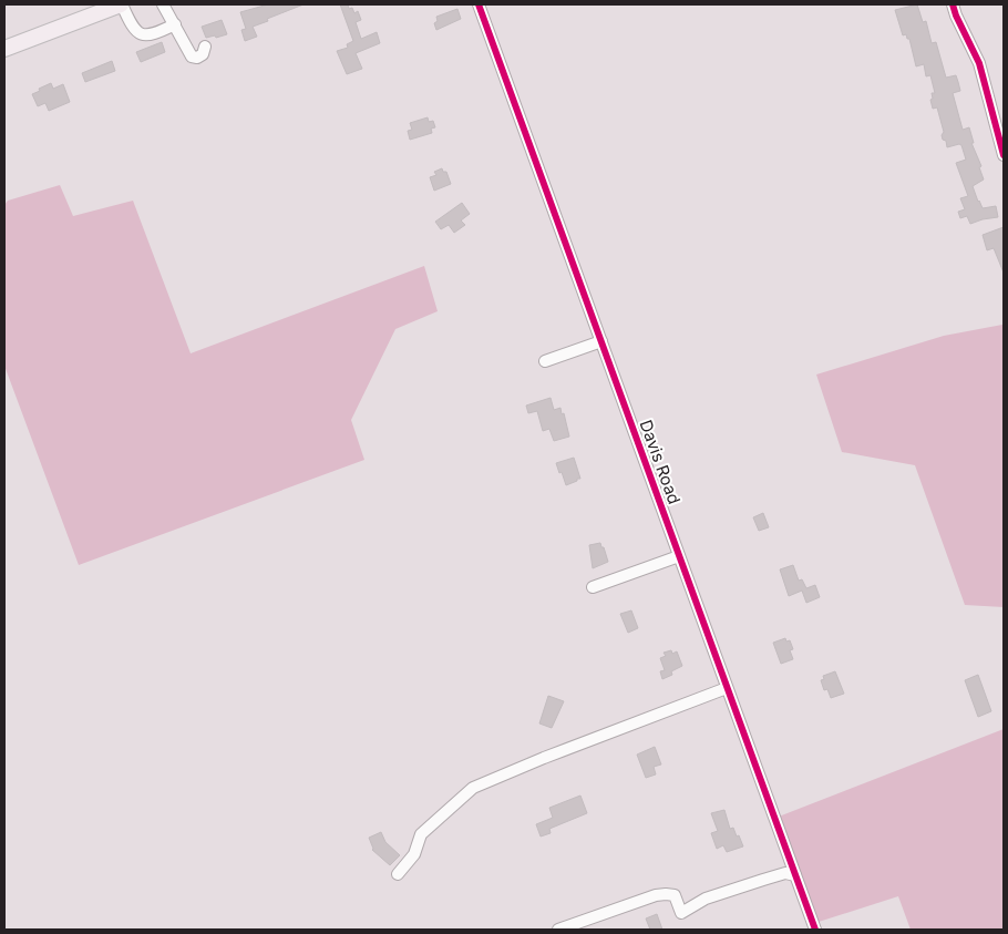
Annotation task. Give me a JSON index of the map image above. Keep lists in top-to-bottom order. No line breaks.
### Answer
{"streets":{"street":["Davis Road"]}}
